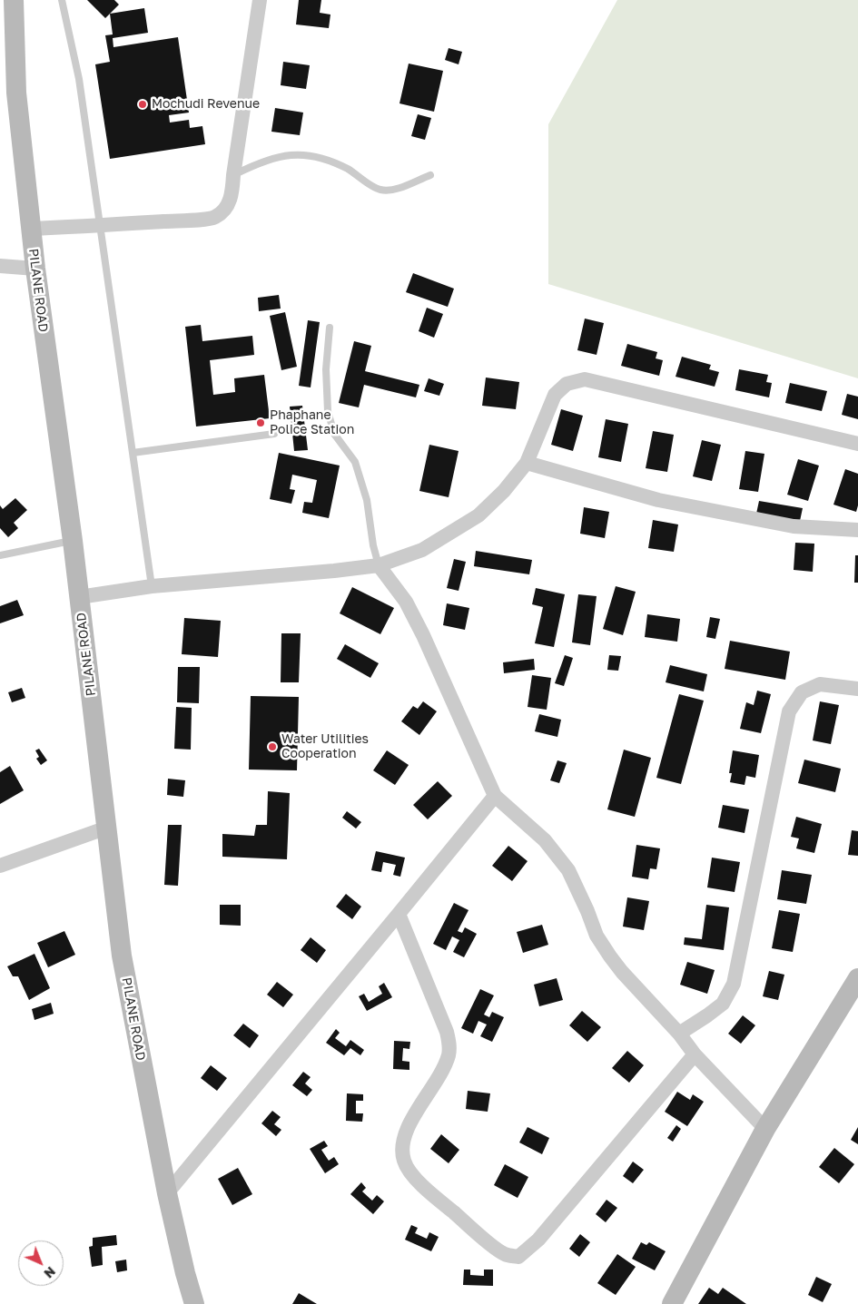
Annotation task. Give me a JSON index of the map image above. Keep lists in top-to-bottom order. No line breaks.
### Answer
{"streets":{"main road":["PILANE ROAD"]},"places":["Mochudi Revenue","Phaphane Police Station","Water Utilities Cooperation"],"north":"bottom right"}
